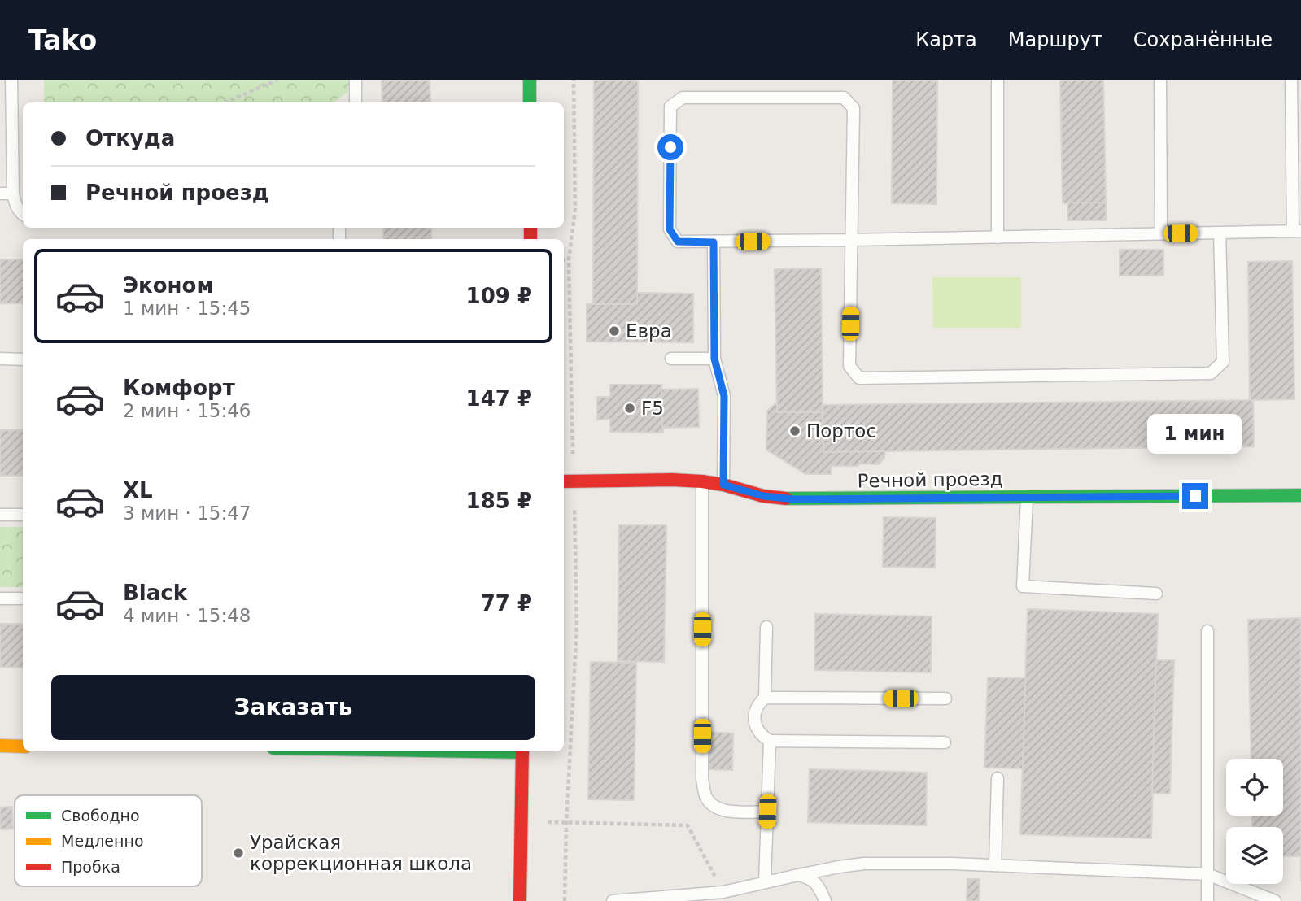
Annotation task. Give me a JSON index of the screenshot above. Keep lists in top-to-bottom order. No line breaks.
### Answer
{"streets":{"street":["Речной проезд"]},"places":["Евра","F5","Портос","Урайская коррекционная школа"],"legend":["Свободно","Медленно","Пробка"],"page":{"header":"Tako","nav":["Карта","Маршрут","Сохранённые"],"banner":["Откуда","Речной проезд"],"list":[{"name":"Эконом","note":"1 мин · 15:45","value":"109 ₽"},{"name":"Комфорт","note":"2 мин · 15:46","value":"147 ₽"},{"name":"XL","note":"3 мин · 15:47","value":"185 ₽"},{"name":"Black","note":"4 мин · 15:48","value":"77 ₽"}],"bubble":"1 мин","buttons":"Заказать"}}
